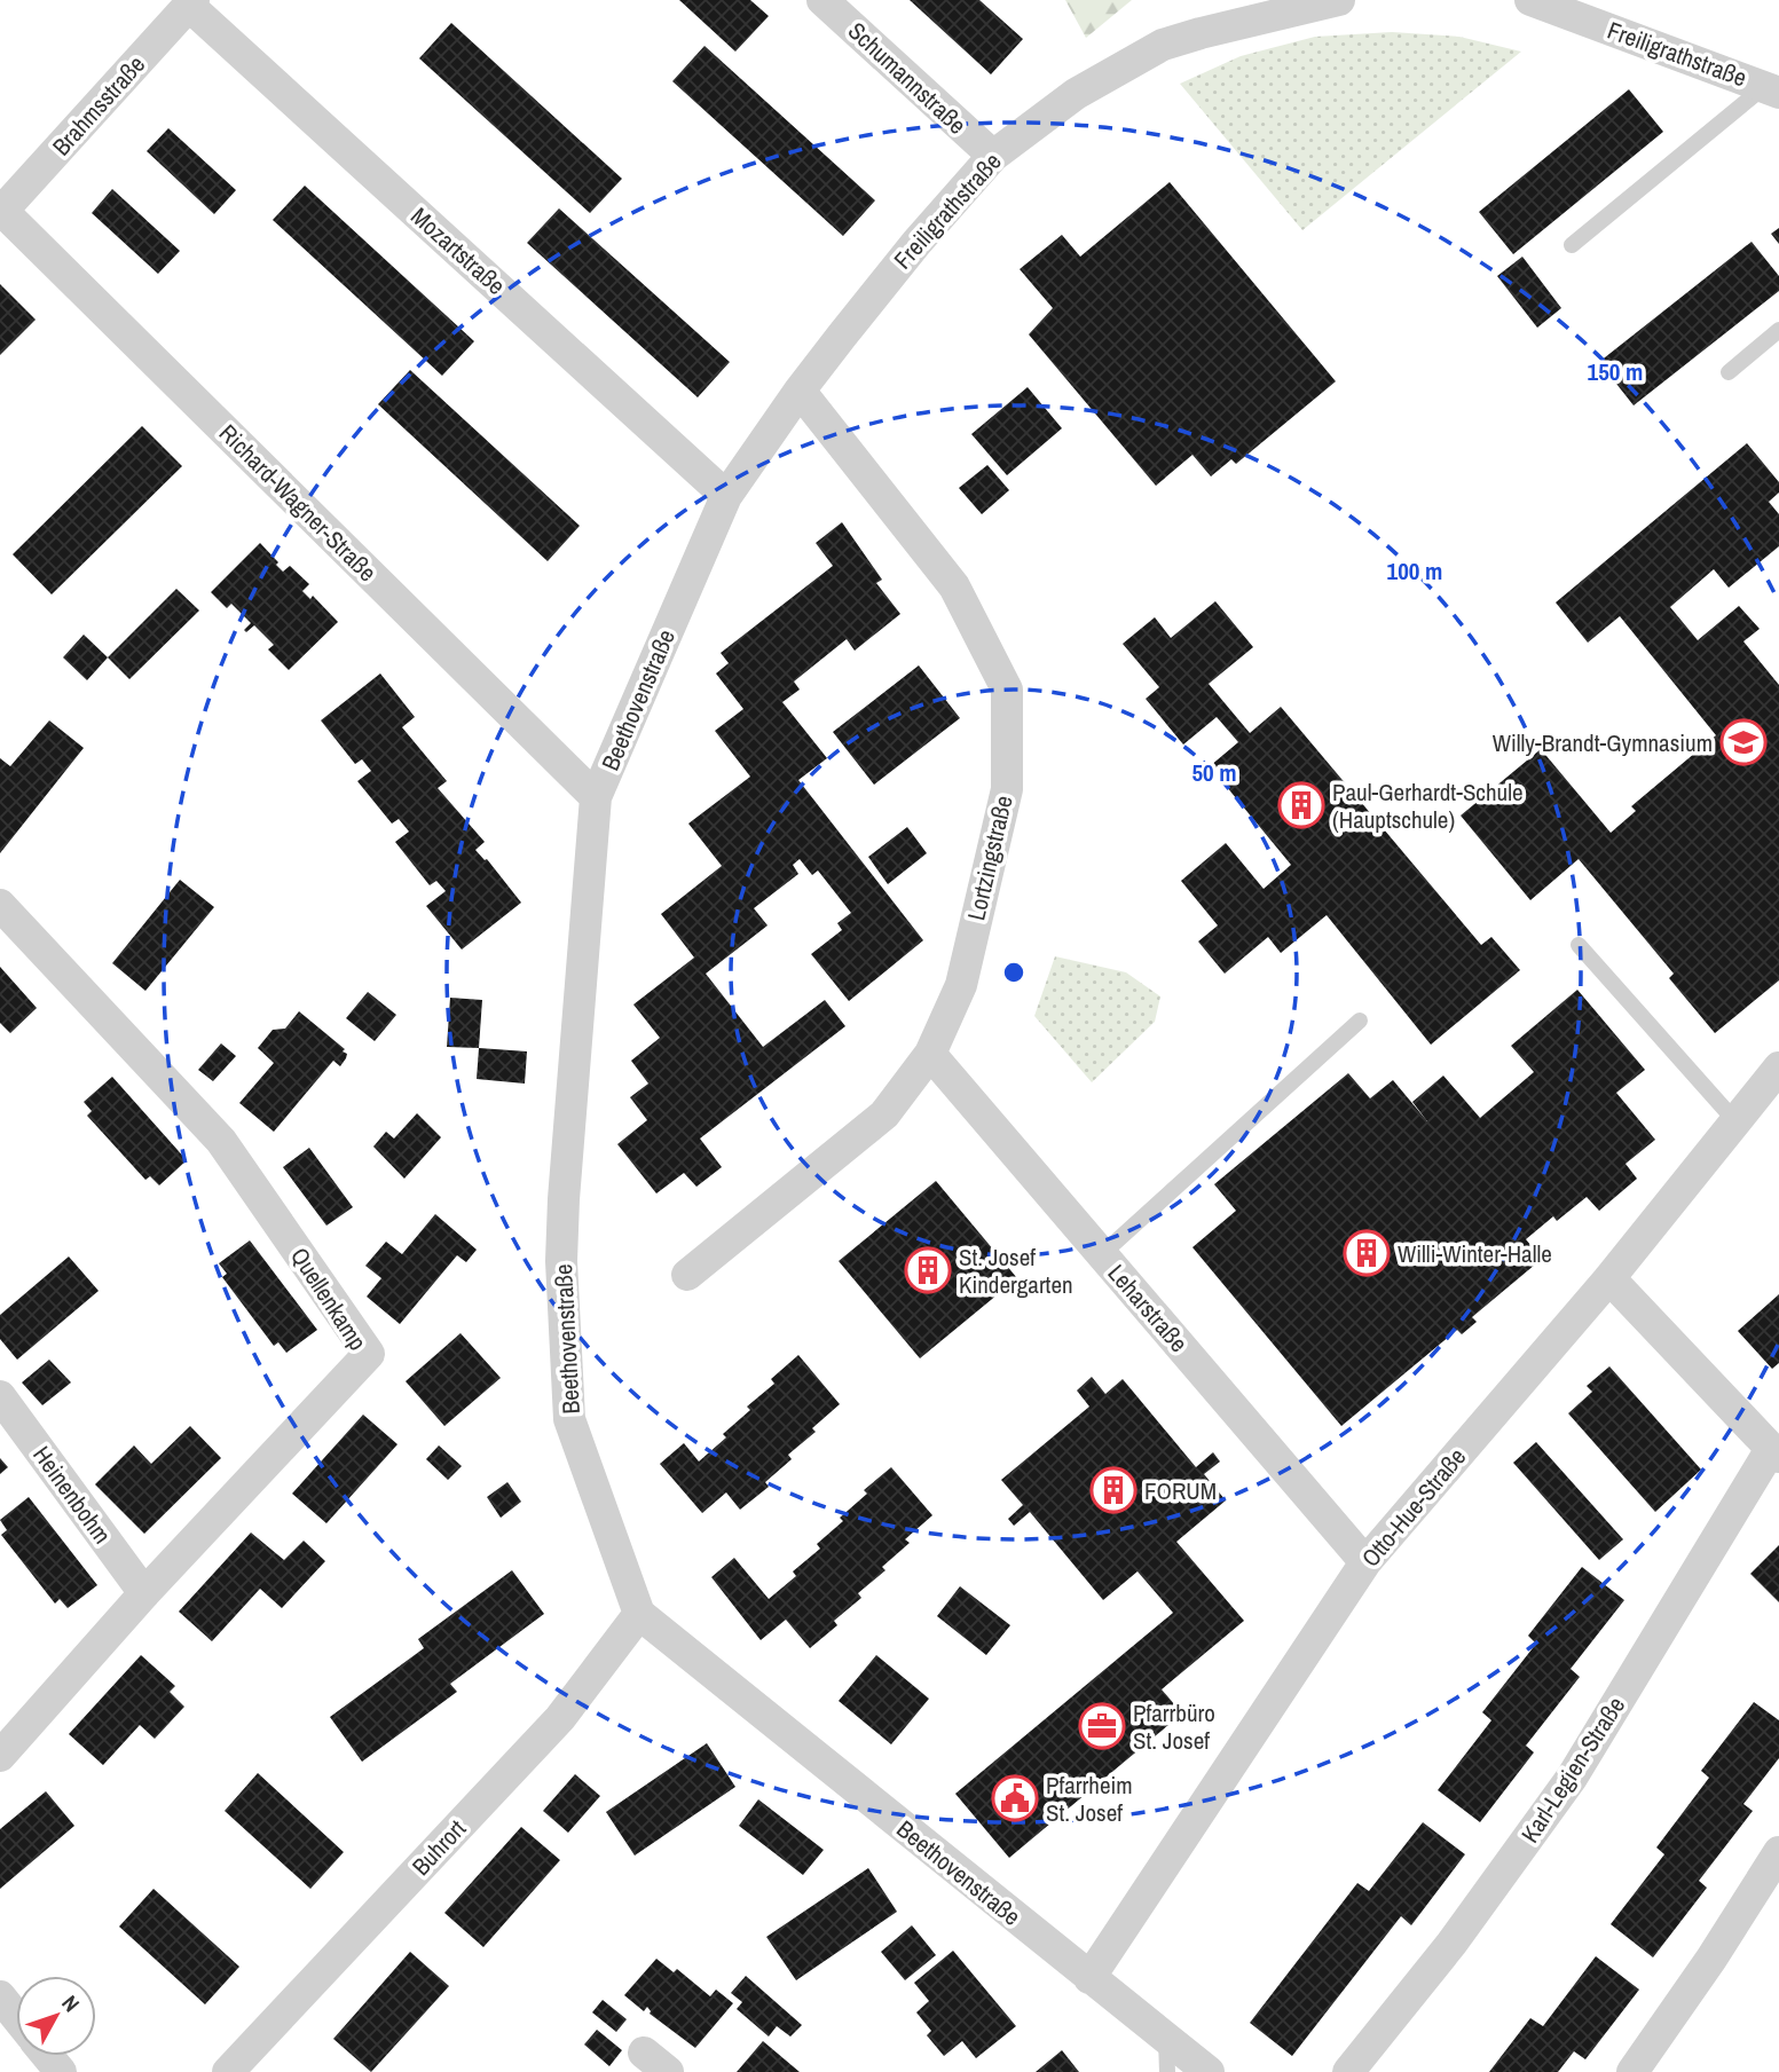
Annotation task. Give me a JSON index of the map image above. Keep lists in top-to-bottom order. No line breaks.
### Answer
{"streets":{"street":["Freiligrathstraße","Schumannstraße","Brahmsstraße","Mozartstraße","Richard-Wagner-Straße","Beethovenstraße","Lortzingstraße","Quellenkamp","Leharstraße","Heinenbohm","Otto-Hue-Straße","Karl-Legien-Straße","Buhrort"]},"crossings":[["Freiligrathstraße","Schumannstraße"],["Freiligrathstraße","Mozartstraße"],["Freiligrathstraße","Beethovenstraße"],["Freiligrathstraße","Lortzingstraße"],["Brahmsstraße","Mozartstraße"],["Brahmsstraße","Richard-Wagner-Straße"],["Mozartstraße","Beethovenstraße"],["Richard-Wagner-Straße","Beethovenstraße"],["Beethovenstraße","Otto-Hue-Straße"],["Beethovenstraße","Buhrort"],["Lortzingstraße","Leharstraße"],["Quellenkamp","Heinenbohm"],["Leharstraße","Otto-Hue-Straße"]],"places":{"school or university":["Willy-Brandt-Gymnasium"],"building":["Paul-Gerhardt-Schule (Hauptschule)","Willi-Winter-Halle","St. Josef Kindergarten","FORUM"],"office":["Pfarrbüro St. Josef"],"public building":["Pfarrheim St. Josef"]},"north":"top right","rings":["150 m","100 m","50 m"]}
